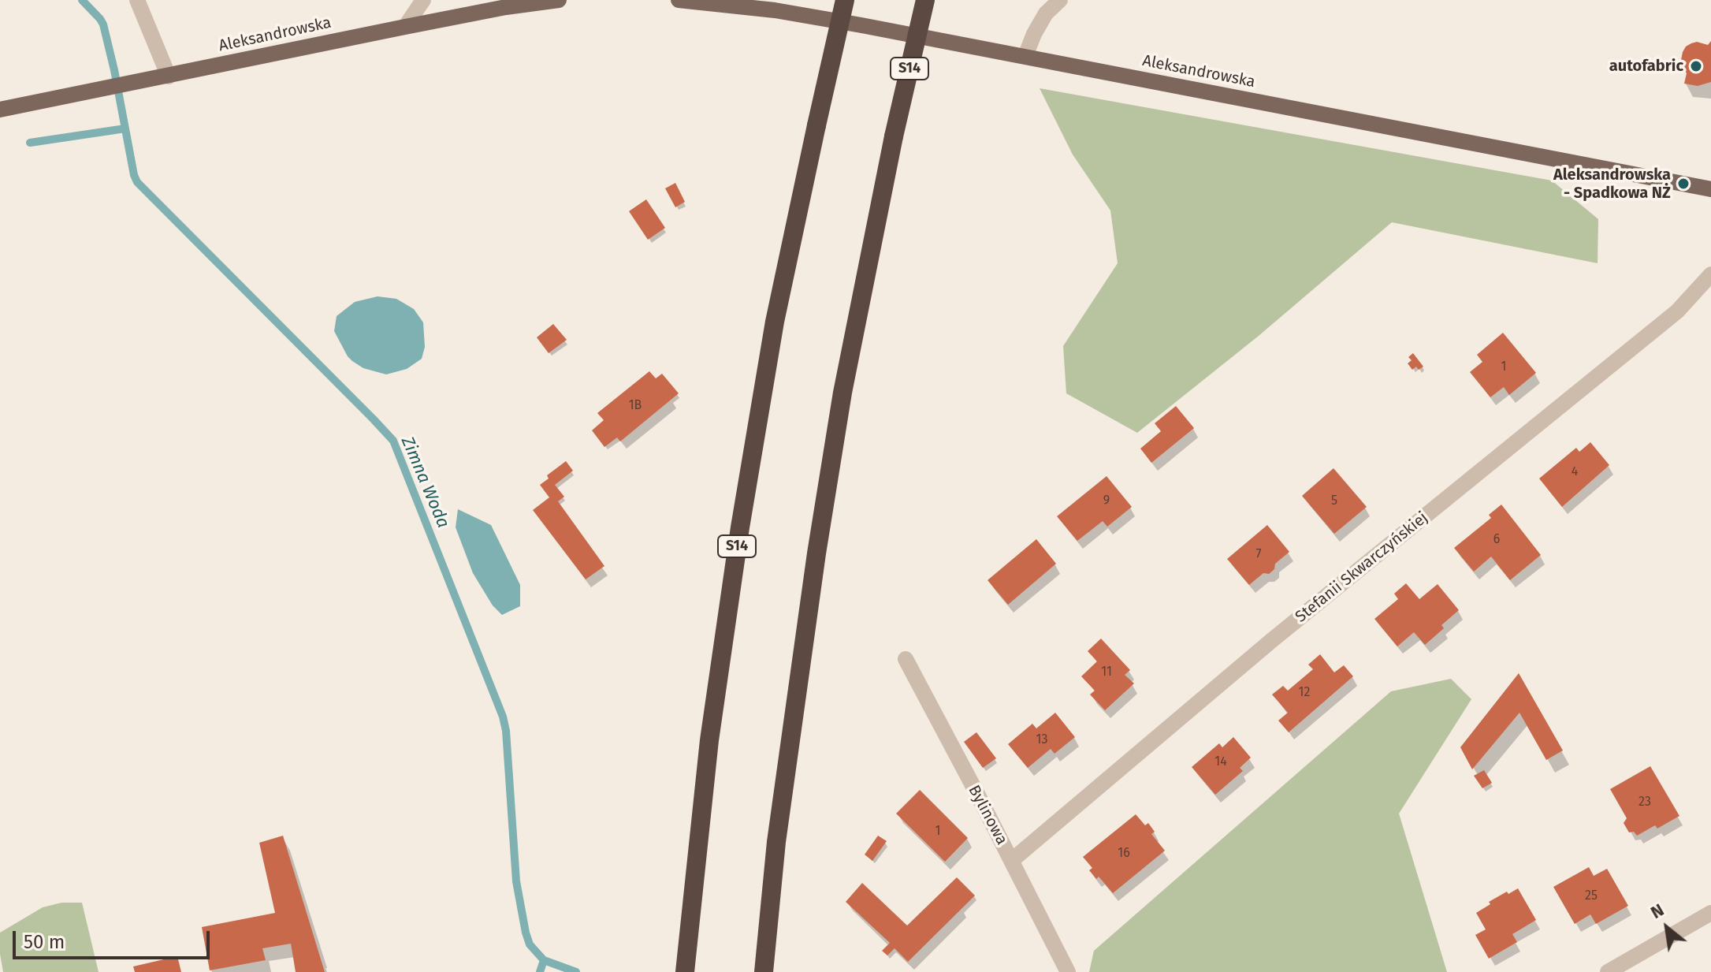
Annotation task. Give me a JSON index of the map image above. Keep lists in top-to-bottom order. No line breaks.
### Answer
{"streets":{"highway":["S14"],"main road":["Aleksandrowska"],"street":["Stefanii Skwarczyńskiej","Bylinowa"]},"crossings":[["Stefanii Skwarczyńskiej","Bylinowa"]],"water":["Zimna Woda"],"places":["autofabric","Aleksandrowska - Spadkowa NŻ"],"house_numbers":["1","1B","4","9","5","6","7","11","12","13","14","23","1","16","25"],"scale_bar":"50 m","north":"top left"}
